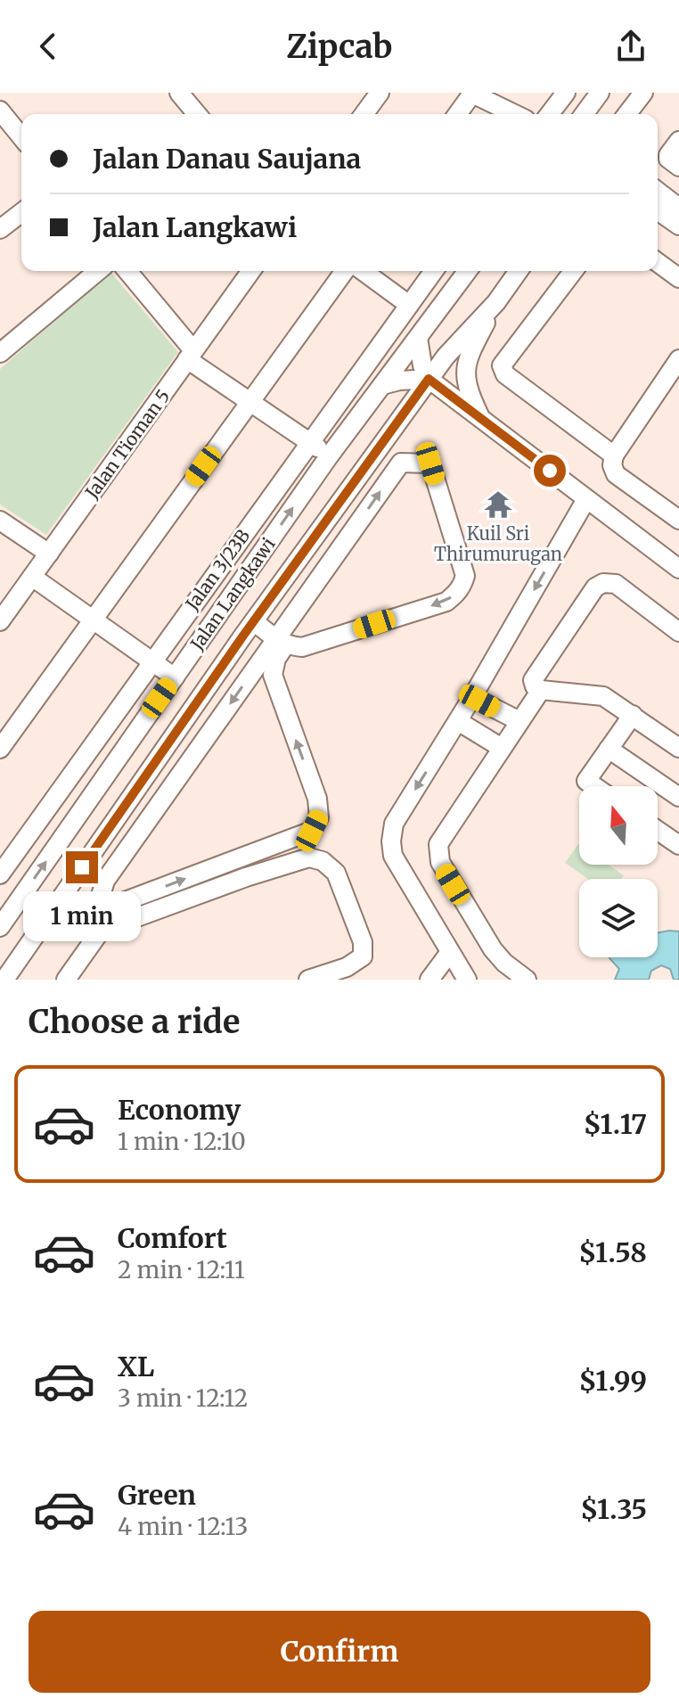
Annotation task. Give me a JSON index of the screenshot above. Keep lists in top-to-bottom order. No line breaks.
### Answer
{"streets":{"street":["Jalan Tioman 5","Jalan 3/23B","Jalan Langkawi"]},"places":{"temple":["Kuil Sri Thirumurugan"]},"north":"top","page":{"header":"Zipcab","banner":["Jalan Danau Saujana","Jalan Langkawi"],"bubble":"1 min","heading":"Choose a ride","list":[{"name":"Economy","note":"1 min · 12:10","value":"$1.17"},{"name":"Comfort","note":"2 min · 12:11","value":"$1.58"},{"name":"XL","note":"3 min · 12:12","value":"$1.99"},{"name":"Green","note":"4 min · 12:13","value":"$1.35"}],"buttons":"Confirm"}}
